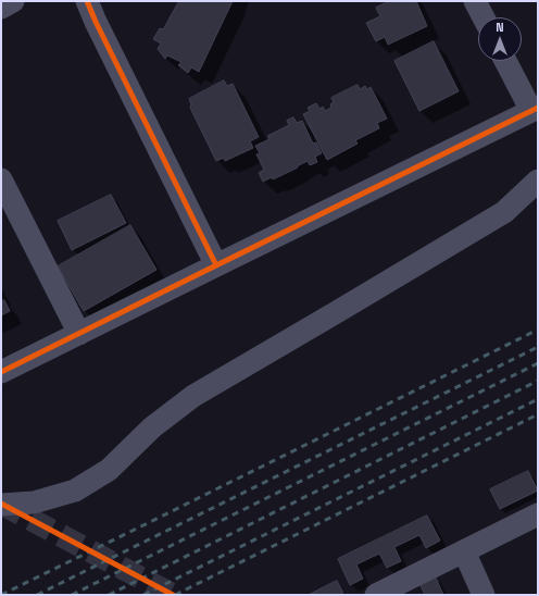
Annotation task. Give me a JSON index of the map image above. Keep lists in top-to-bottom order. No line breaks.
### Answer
{"north":"top"}
